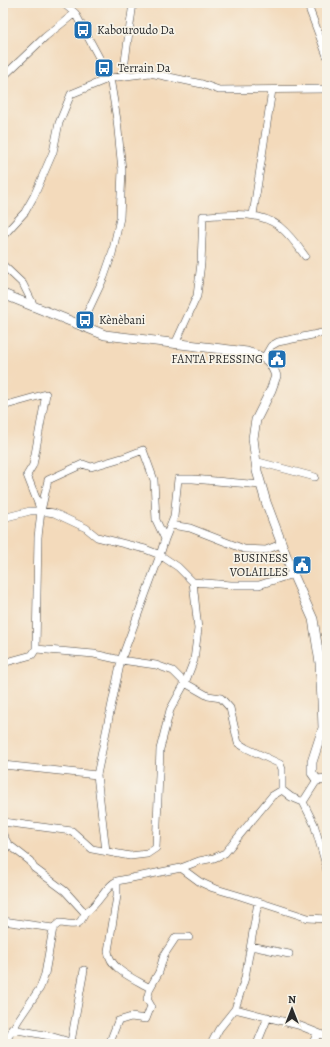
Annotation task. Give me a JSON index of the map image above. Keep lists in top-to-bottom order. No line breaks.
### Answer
{"places":{"bus stop":["Kabouroudo Da","Terrain Da","Kènèbani"],"public building":["FANTA PRESSING","BUSINESS VOLAILLES"]},"north":"top"}
